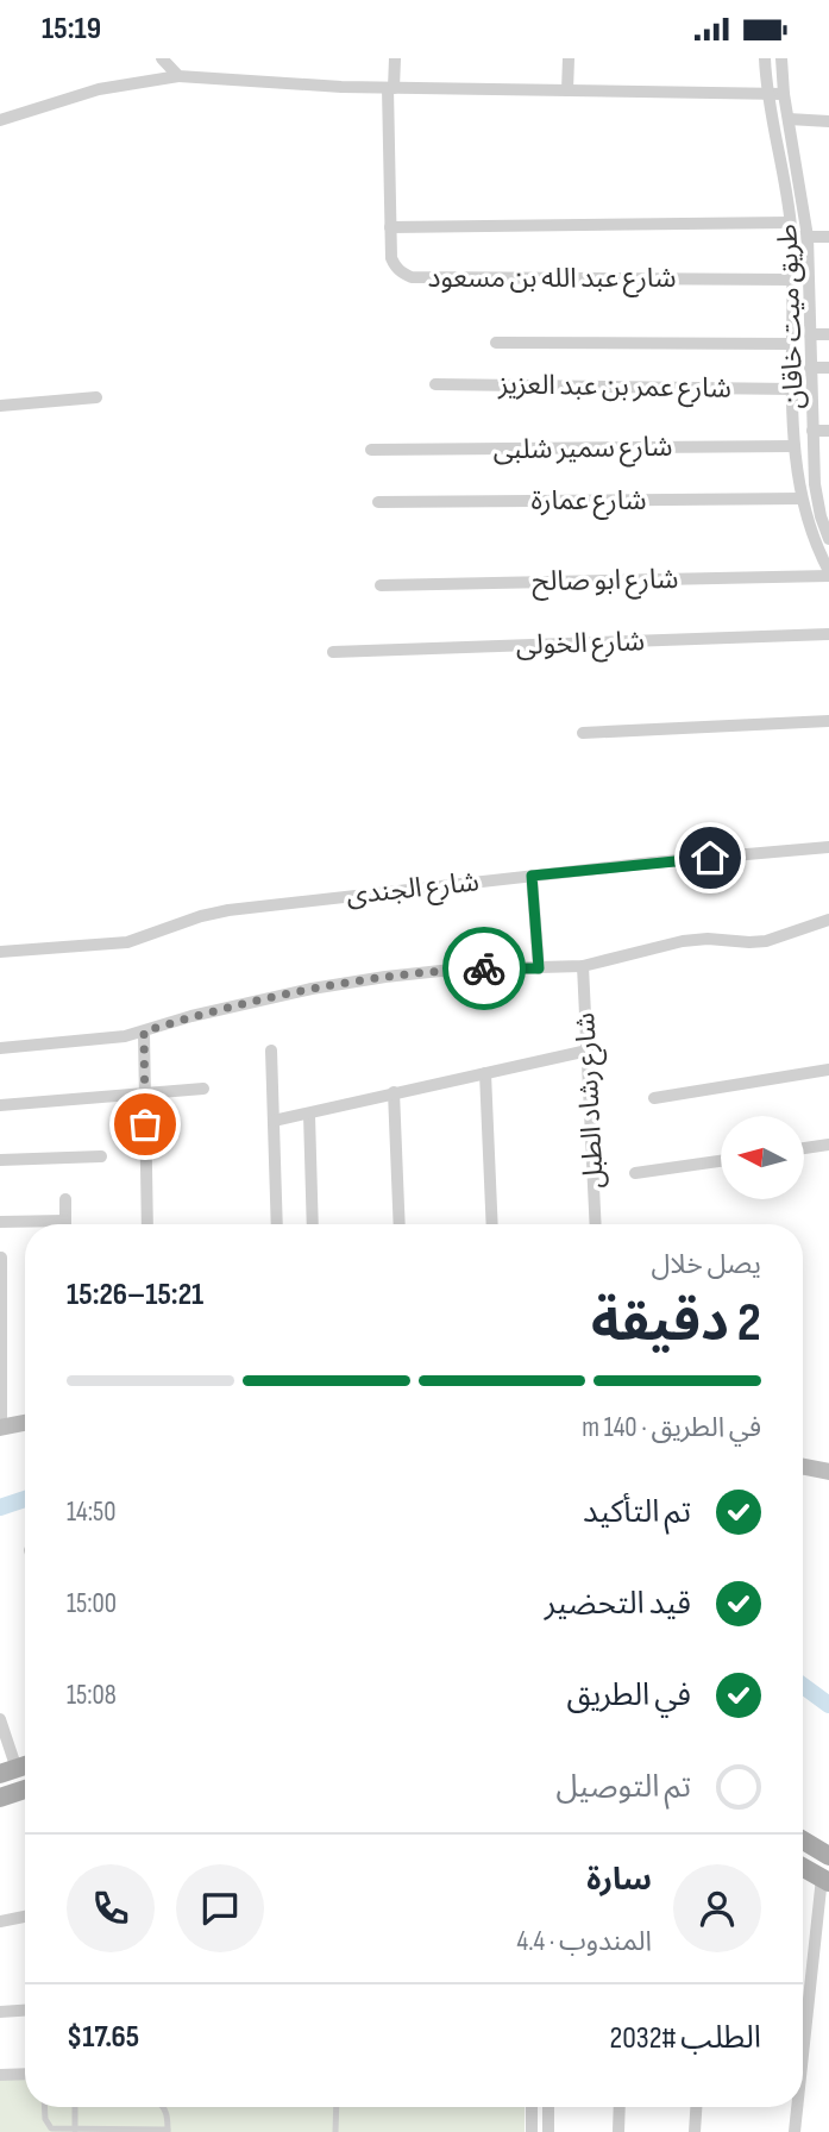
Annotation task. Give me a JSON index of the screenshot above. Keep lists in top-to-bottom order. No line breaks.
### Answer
{"streets":{"street":["شارع عبد الله بن مسعود","طريق ميت خاقان","شارع عمر بن عبد العزيز","شارع سمير شلبى","شارع عمارة","شارع ابو صالح","شارع الخولى","شارع الجندى","شارع رشاد الطبل"]},"crossings":[["شارع عبد الله بن مسعود","طريق ميت خاقان"],["طريق ميت خاقان","شارع عمر بن عبد العزيز"],["طريق ميت خاقان","شارع سمير شلبى"],["طريق ميت خاقان","شارع عمارة"],["طريق ميت خاقان","شارع ابو صالح"]],"north":"left","page":{"status":"15:19","heading":["2 دقيقة","يصل خلال","15:21–15:26"],"panel":["سارة","المندوب · 4.4","الطلب #2032","$17.65"],"bar":"في الطريق · 140 m","list":[["تم التأكيد","14:50"],["قيد التحضير","15:00"],["في الطريق","15:08"],"تم التوصيل"]}}
